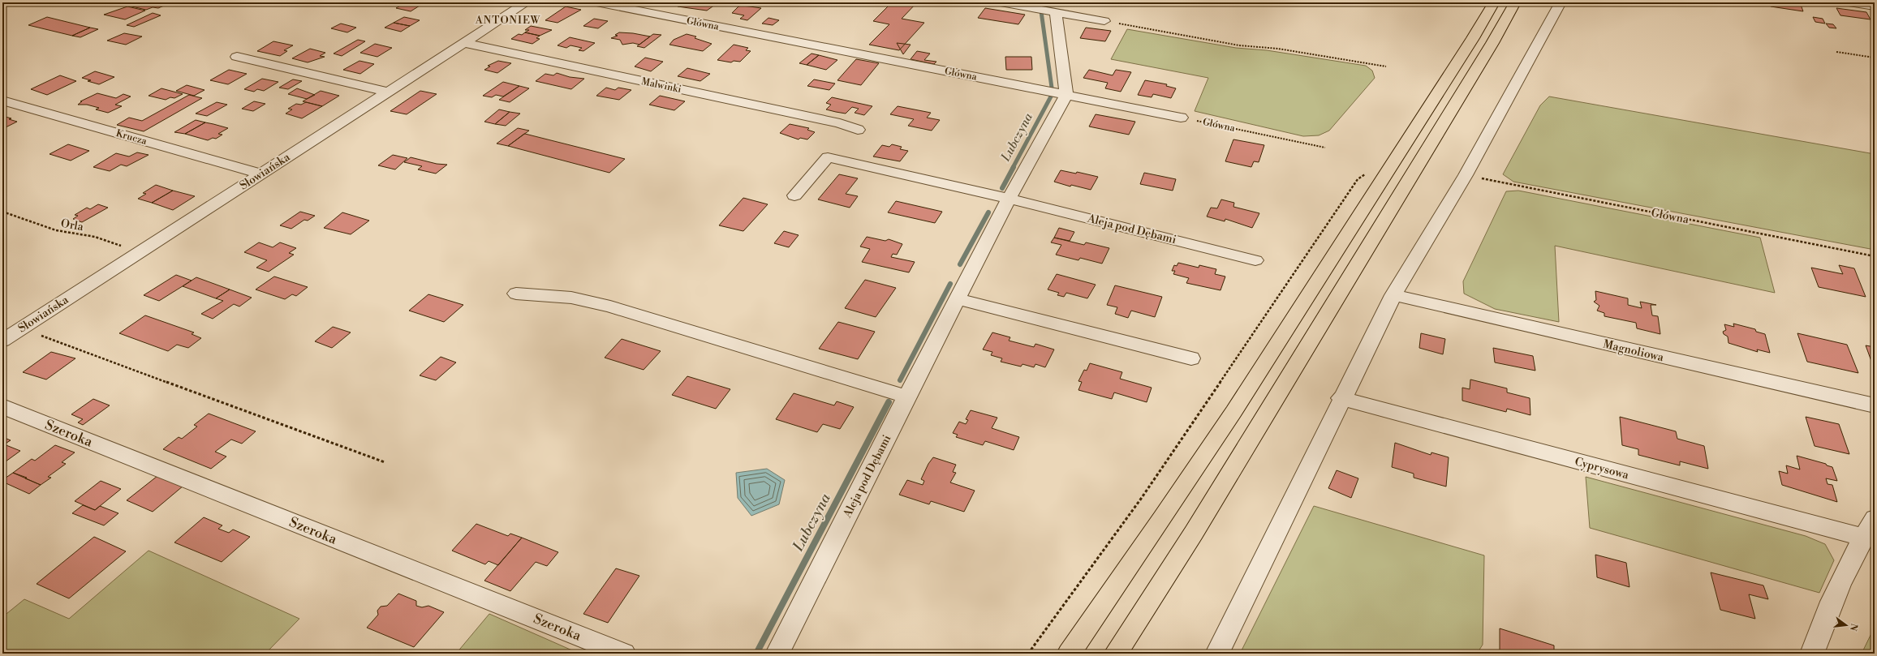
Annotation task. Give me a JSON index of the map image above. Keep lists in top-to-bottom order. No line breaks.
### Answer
{"streets":{"street":["Główna","Malwinki","Krucza","Słowiańska","Aleja pod Dębami","Magnoliowa","Szeroka","Cyprysowa"],"path":["Orla"]},"crossings":[["Główna","Aleja pod Dębami"],["Malwinki","Słowiańska"],["Krucza","Słowiańska"],["Słowiańska","Orla"]],"districts":["ANTONIEW"],"water":["Lubczyna"],"north":"right"}
